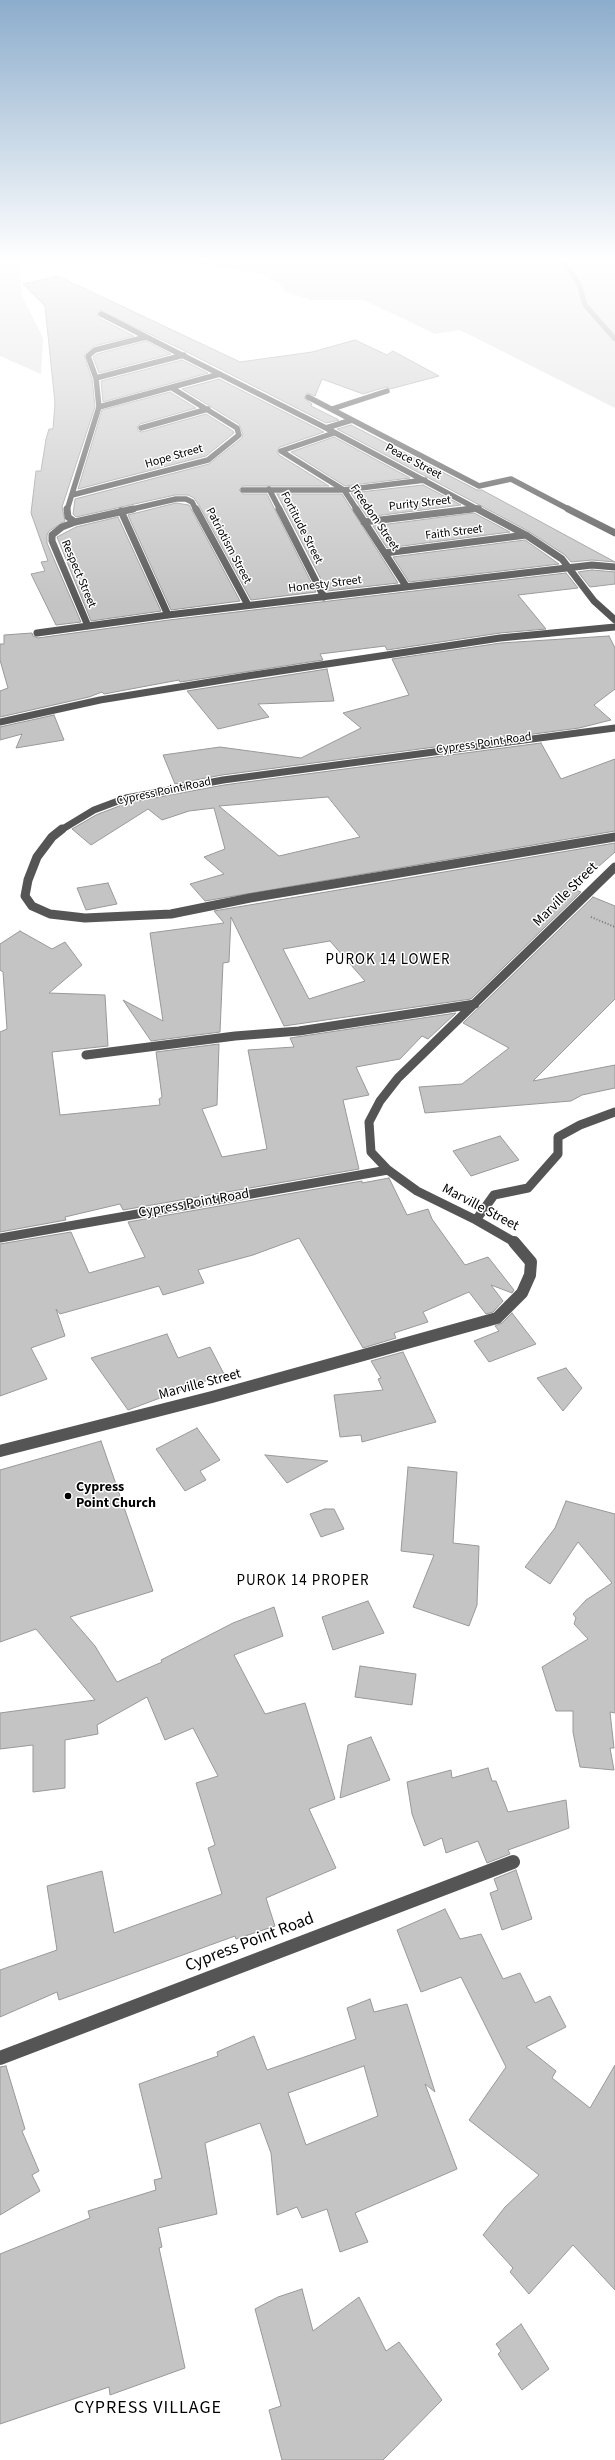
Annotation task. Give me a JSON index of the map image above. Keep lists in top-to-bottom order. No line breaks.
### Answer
{"streets":{"street":["Hope Street","Peace Street","Purity Street","Freedom Street","Fortitude Street","Faith Street","Patriotism Street","Respect Street","Honesty Street","Cypress Point Road","Marville Street"]},"crossings":[["Peace Street","Purity Street"],["Peace Street","Freedom Street"],["Peace Street","Fortitude Street"],["Peace Street","Faith Street"],["Peace Street","Honesty Street"],["Purity Street","Freedom Street"],["Freedom Street","Fortitude Street"],["Freedom Street","Faith Street"],["Freedom Street","Honesty Street"],["Fortitude Street","Honesty Street"],["Patriotism Street","Honesty Street"],["Respect Street","Honesty Street"],["Cypress Point Road","Marville Street"]],"districts":["PUROK 14 LOWER","PUROK 14 PROPER","CYPRESS VILLAGE"],"places":["Cypress Point Church"]}
